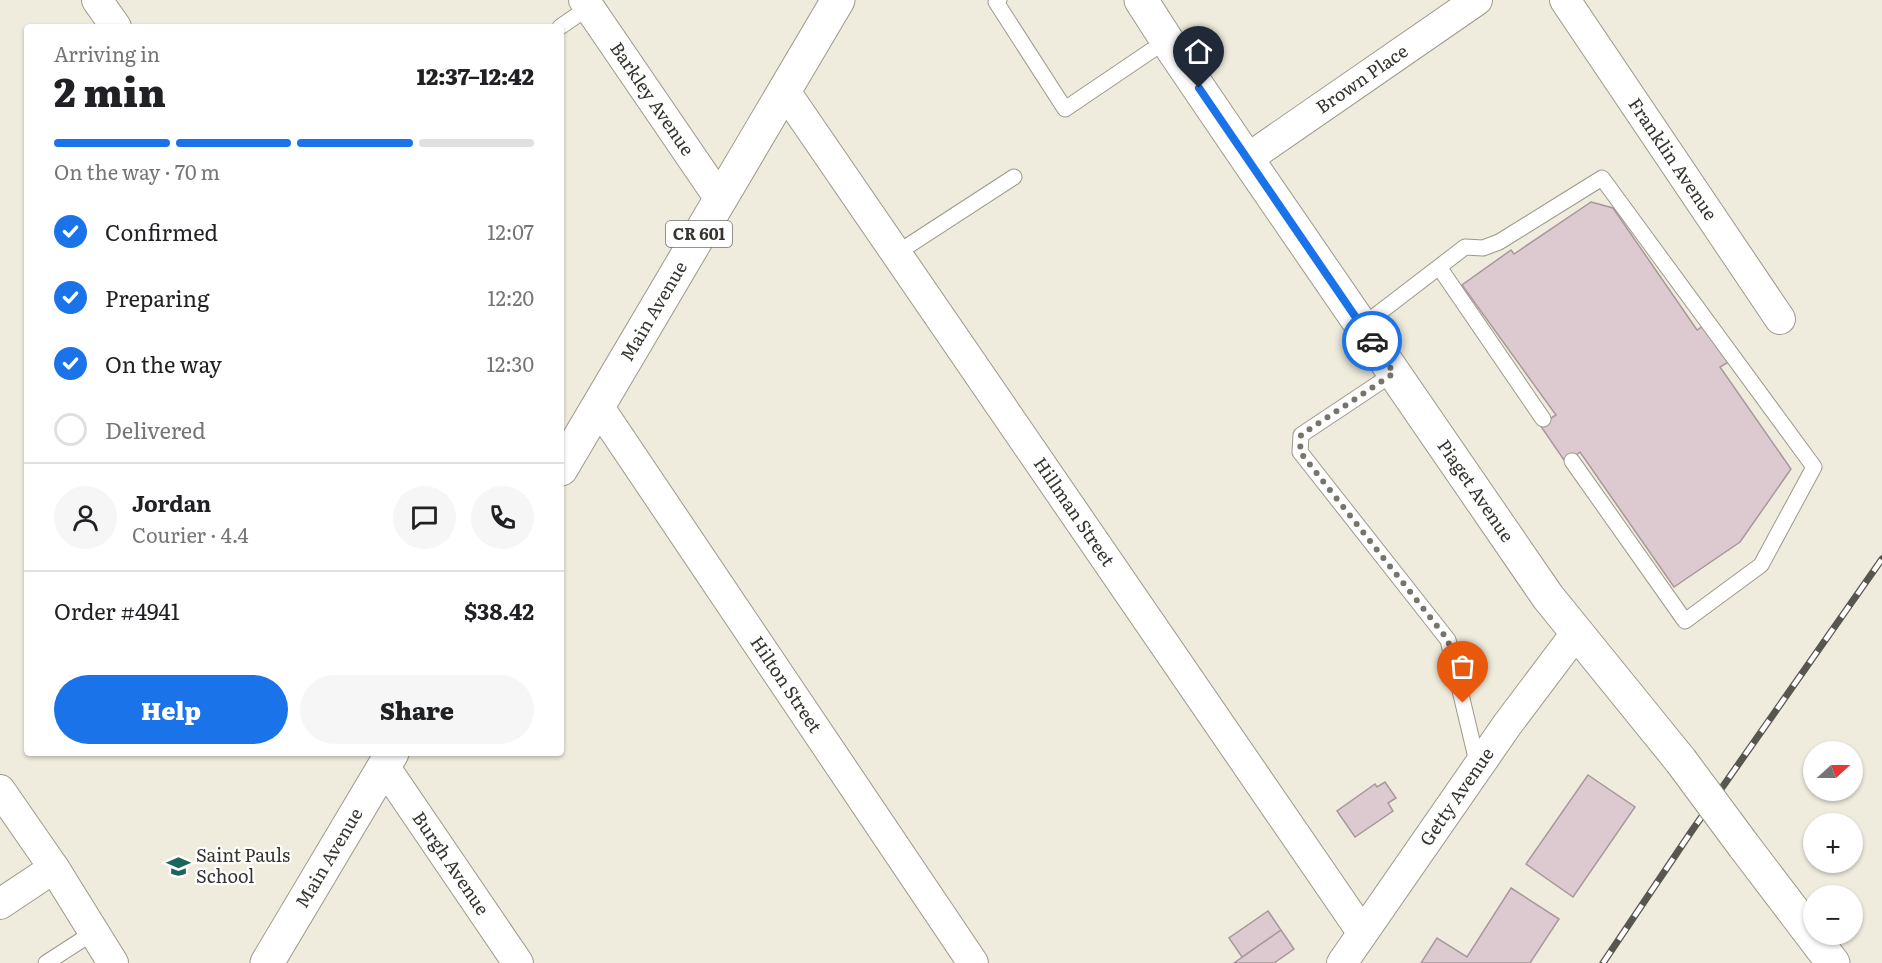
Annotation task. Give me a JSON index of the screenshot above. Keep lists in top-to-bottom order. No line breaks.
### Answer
{"streets":{"street":["Brown Place","Barkley Avenue","Franklin Avenue","CR 601","Main Avenue","Piaget Avenue","Hillman Street","Hilton Street","Getty Avenue","Burgh Avenue"]},"crossings":[["Brown Place","Piaget Avenue"],["Barkley Avenue","Main Avenue"],["Main Avenue","Hillman Street"],["Main Avenue","Hilton Street"],["Main Avenue","Burgh Avenue"],["Piaget Avenue","Getty Avenue"],["Hillman Street","Getty Avenue"]],"places":{"school or university":["Saint Pauls School"]},"north":"right","page":{"heading":["2 min","Arriving in","12:37–12:42"],"panel":["Jordan","Courier · 4.4","Order #4941","$38.42"],"bar":"On the way · 70 m","list":[["Confirmed","12:07"],["Preparing","12:20"],["On the way","12:30"],"Delivered"],"buttons":["Help","Share"],"map_buttons":["+","−"]}}
